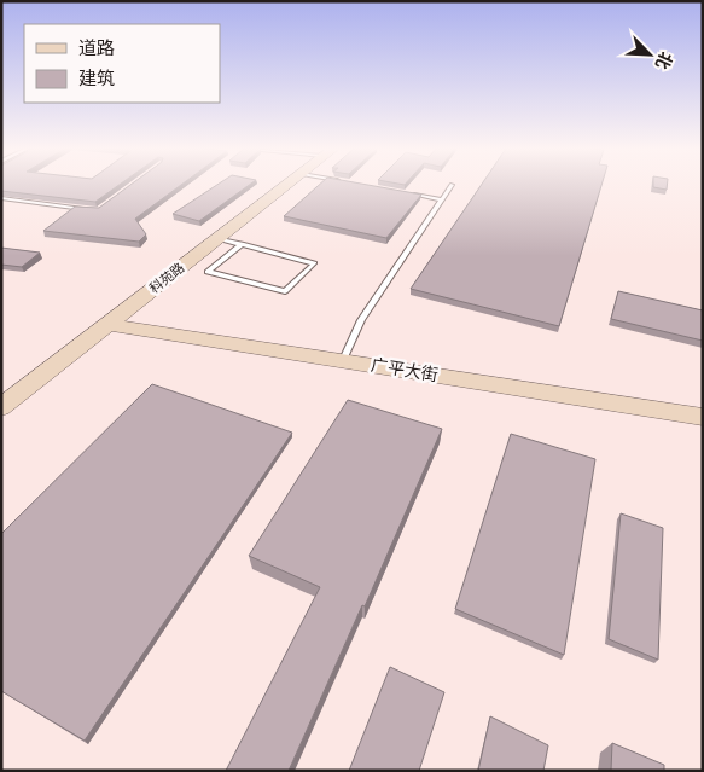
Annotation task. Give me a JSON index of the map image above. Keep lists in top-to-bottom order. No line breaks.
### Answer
{"streets":{"street":["科苑路","广平大街"]},"crossings":[["科苑路","广平大街"]],"legend":["道路","建筑"],"north":"bottom right"}
